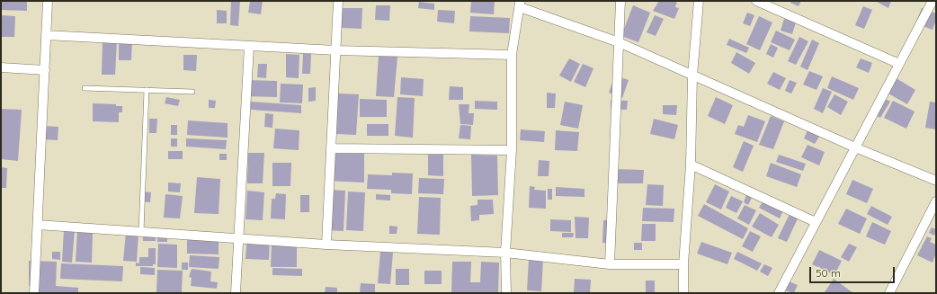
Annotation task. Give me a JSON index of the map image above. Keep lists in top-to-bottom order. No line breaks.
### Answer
{"scale_bar":"50 m"}
